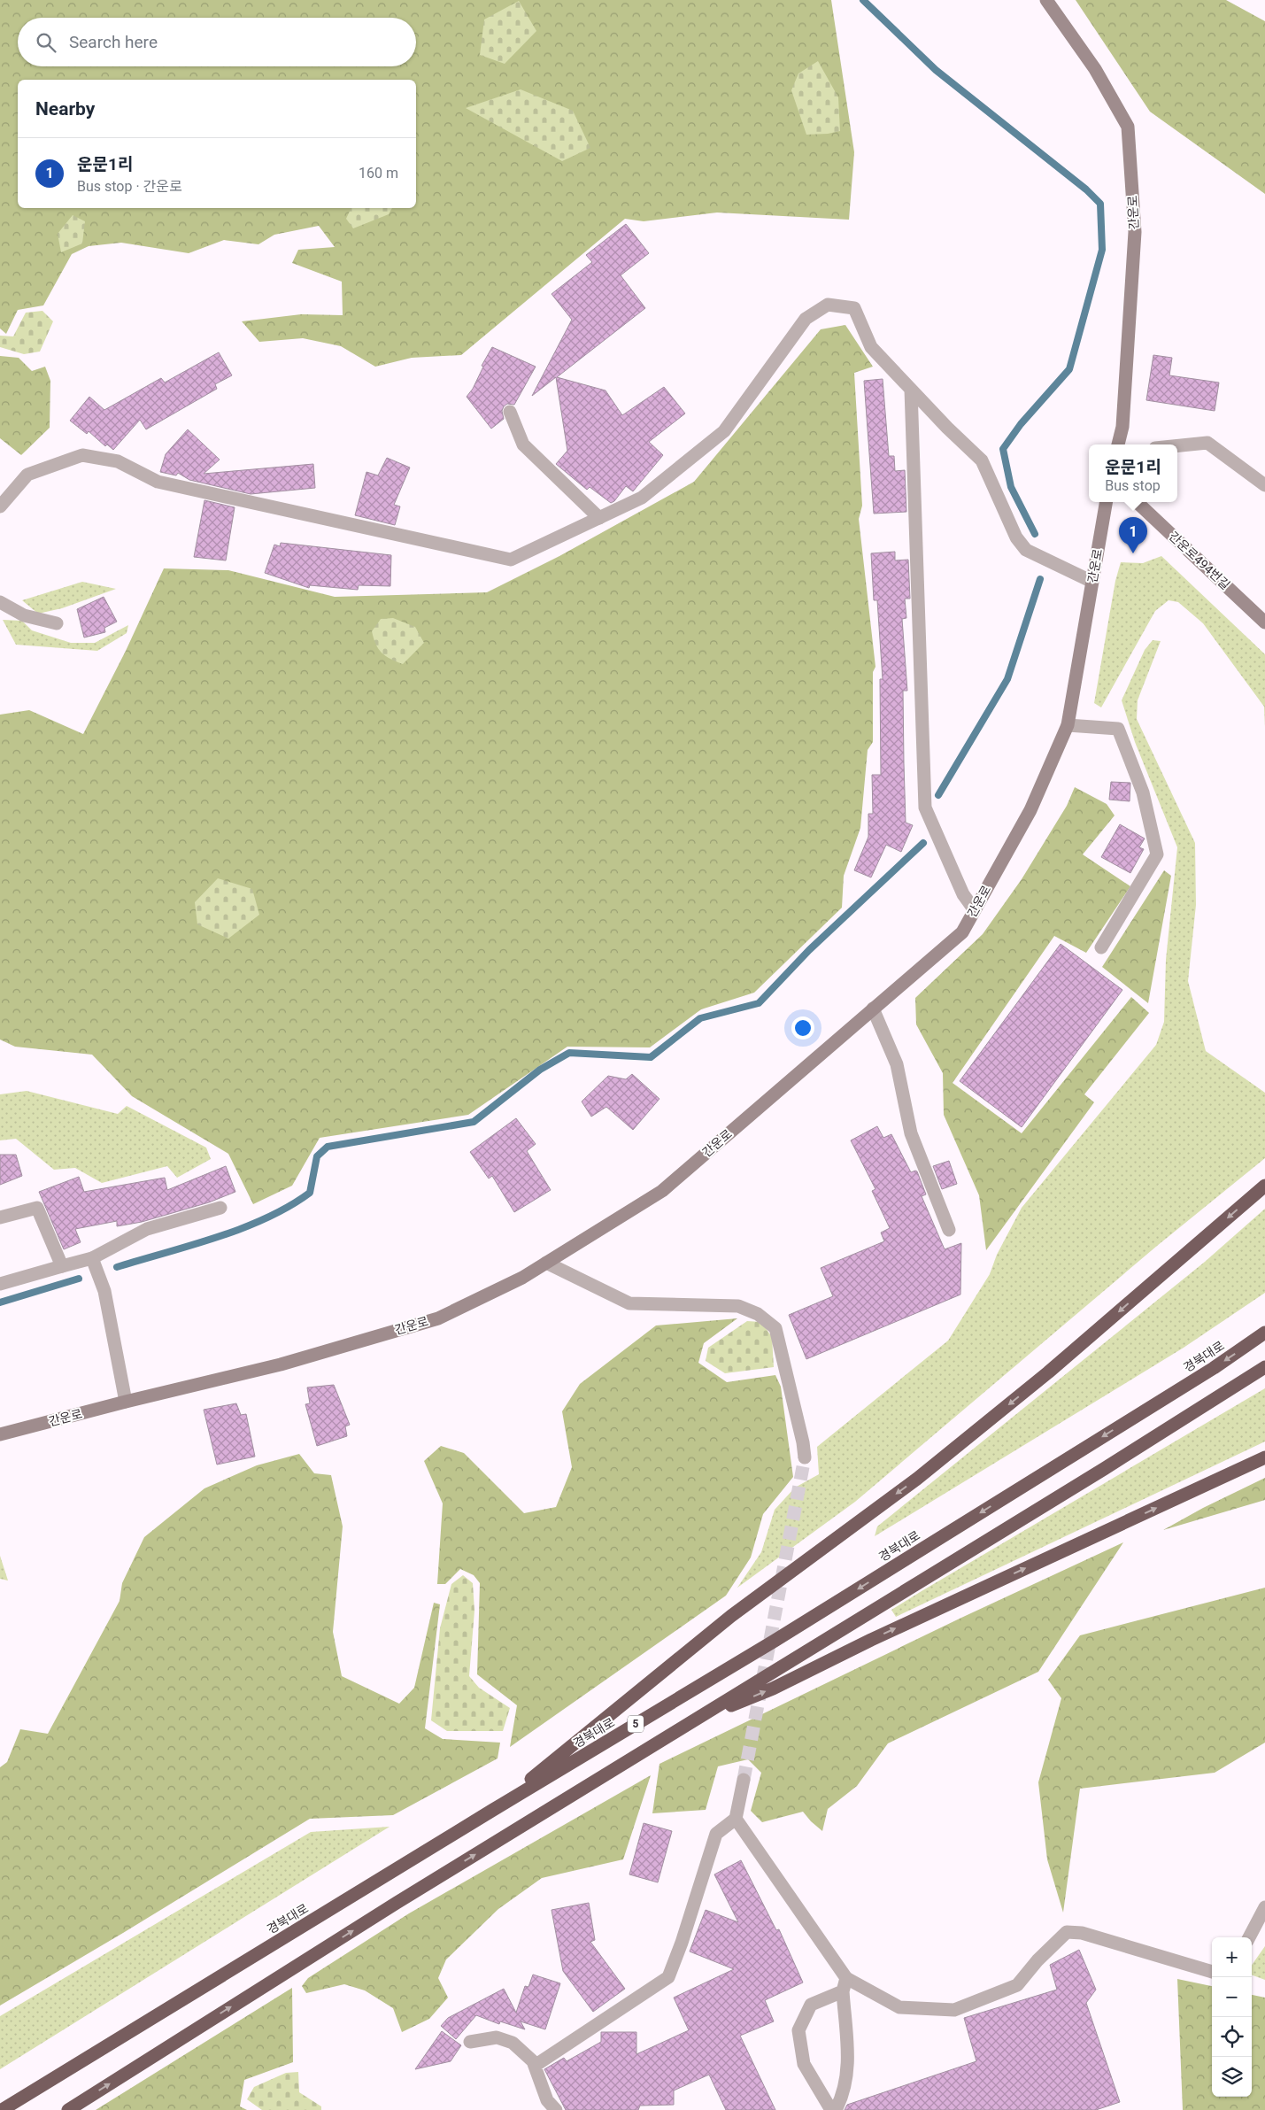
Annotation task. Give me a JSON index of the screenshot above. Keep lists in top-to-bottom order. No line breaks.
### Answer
{"streets":{"highway":["경북대로","5"],"street":["간운로","간운로494번길"]},"page":{"search":"Search here","heading":"Nearby","list":[{"mark":"1","name":"운문1리","note":"Bus stop · 간운로","value":"160 m"}],"popup":["운문1리","Bus stop"],"pins":"1","map_buttons":["+","−"]}}
